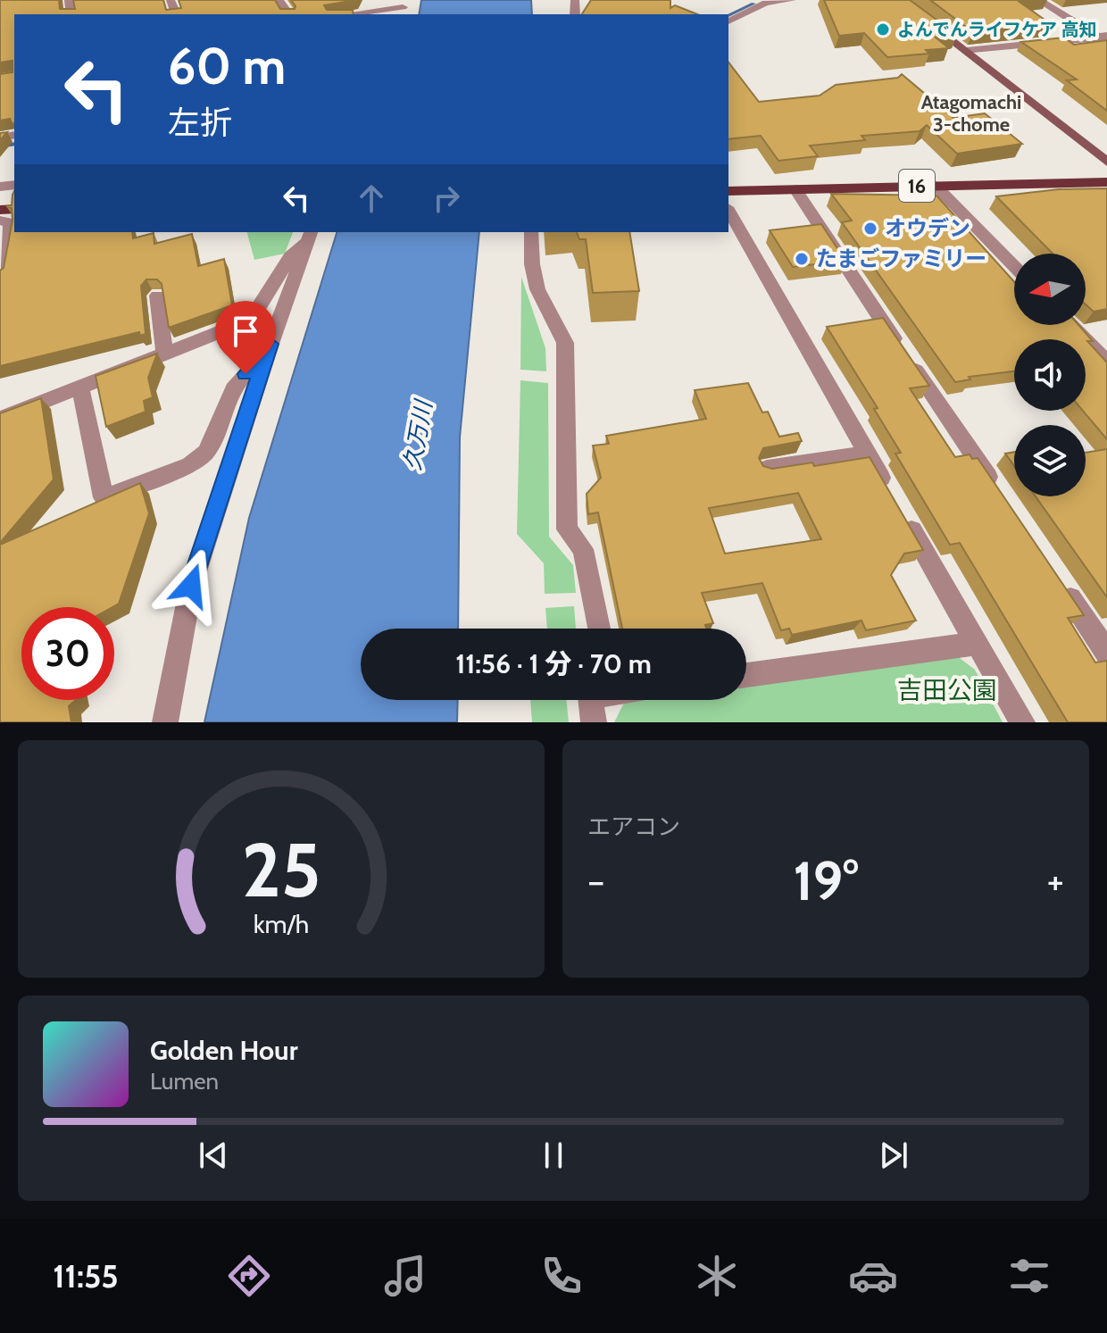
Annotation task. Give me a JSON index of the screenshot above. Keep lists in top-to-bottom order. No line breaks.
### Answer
{"streets":{"main road":["16"]},"districts":["Atagomachi 3-chome"],"water":["久万川"],"parks":["吉田公園"],"places":["よんでんライフケア 高知","オウデン","たまごファミリー"],"north":"left","page":{"turn":["60 m","左折"],"limit":"30","trip":"11:56 · 1 分 · 70 m","tile":"エアコン","heat":["−","19°","+"],"song":["Golden Hour","Lumen"],"tabs":"11:55","gauge":["25","km/h"]}}
